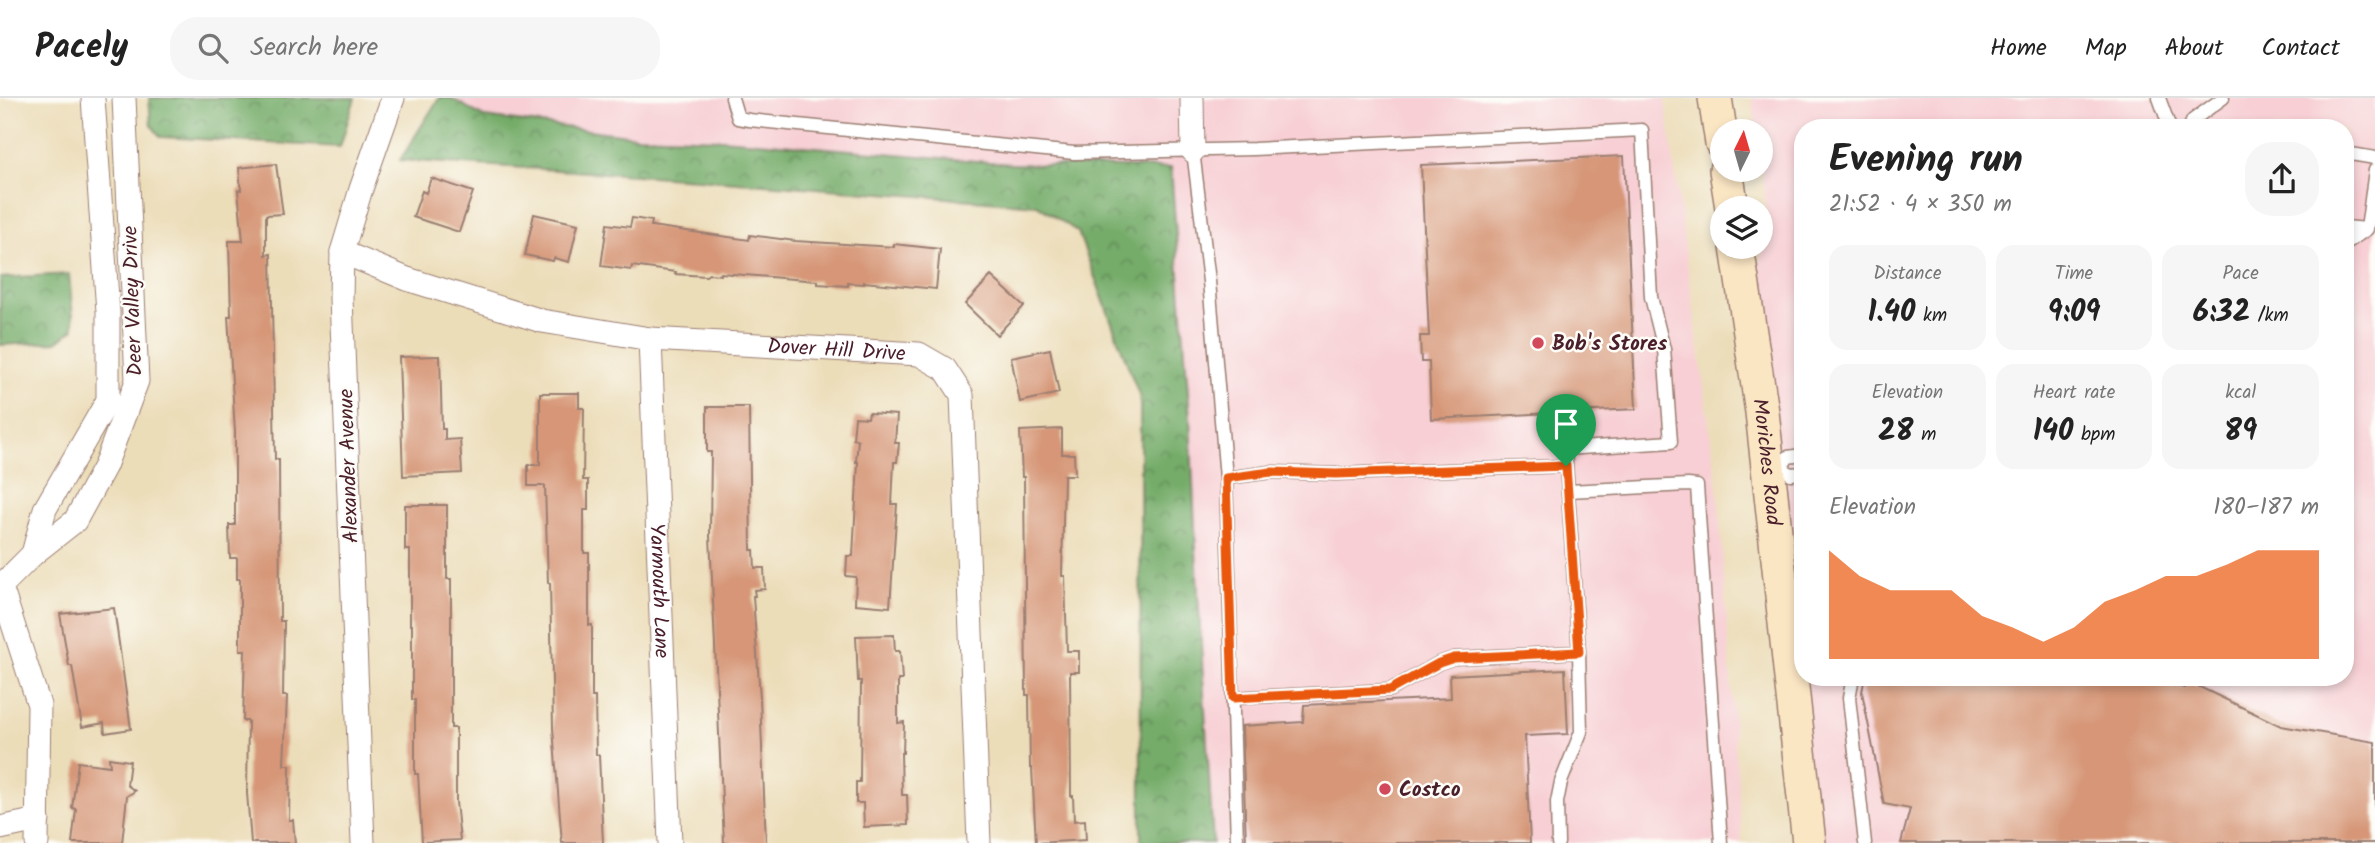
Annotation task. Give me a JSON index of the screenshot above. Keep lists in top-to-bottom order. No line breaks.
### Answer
{"streets":{"street":["Deer Valley Drive","Dover Hill Drive","Moriches Road","Alexander Avenue","Yarmouth Lane"]},"crossings":[["Dover Hill Drive","Alexander Avenue"],["Dover Hill Drive","Yarmouth Lane"]],"places":["Bob's Stores","Costco"],"north":"top","page":{"header":"Pacely","search":"Search here","nav":["Home","Map","About","Contact"],"heading":["Evening run","21:52 · 4 × 350 m"],"stats":[["Distance","1.40 km"],["Time","9:09"],["Pace","6:32 /km"],["Elevation","28 m"],["Heart rate","140 bpm"],["kcal","89"]],"chart":["Elevation","180–187 m"]}}
